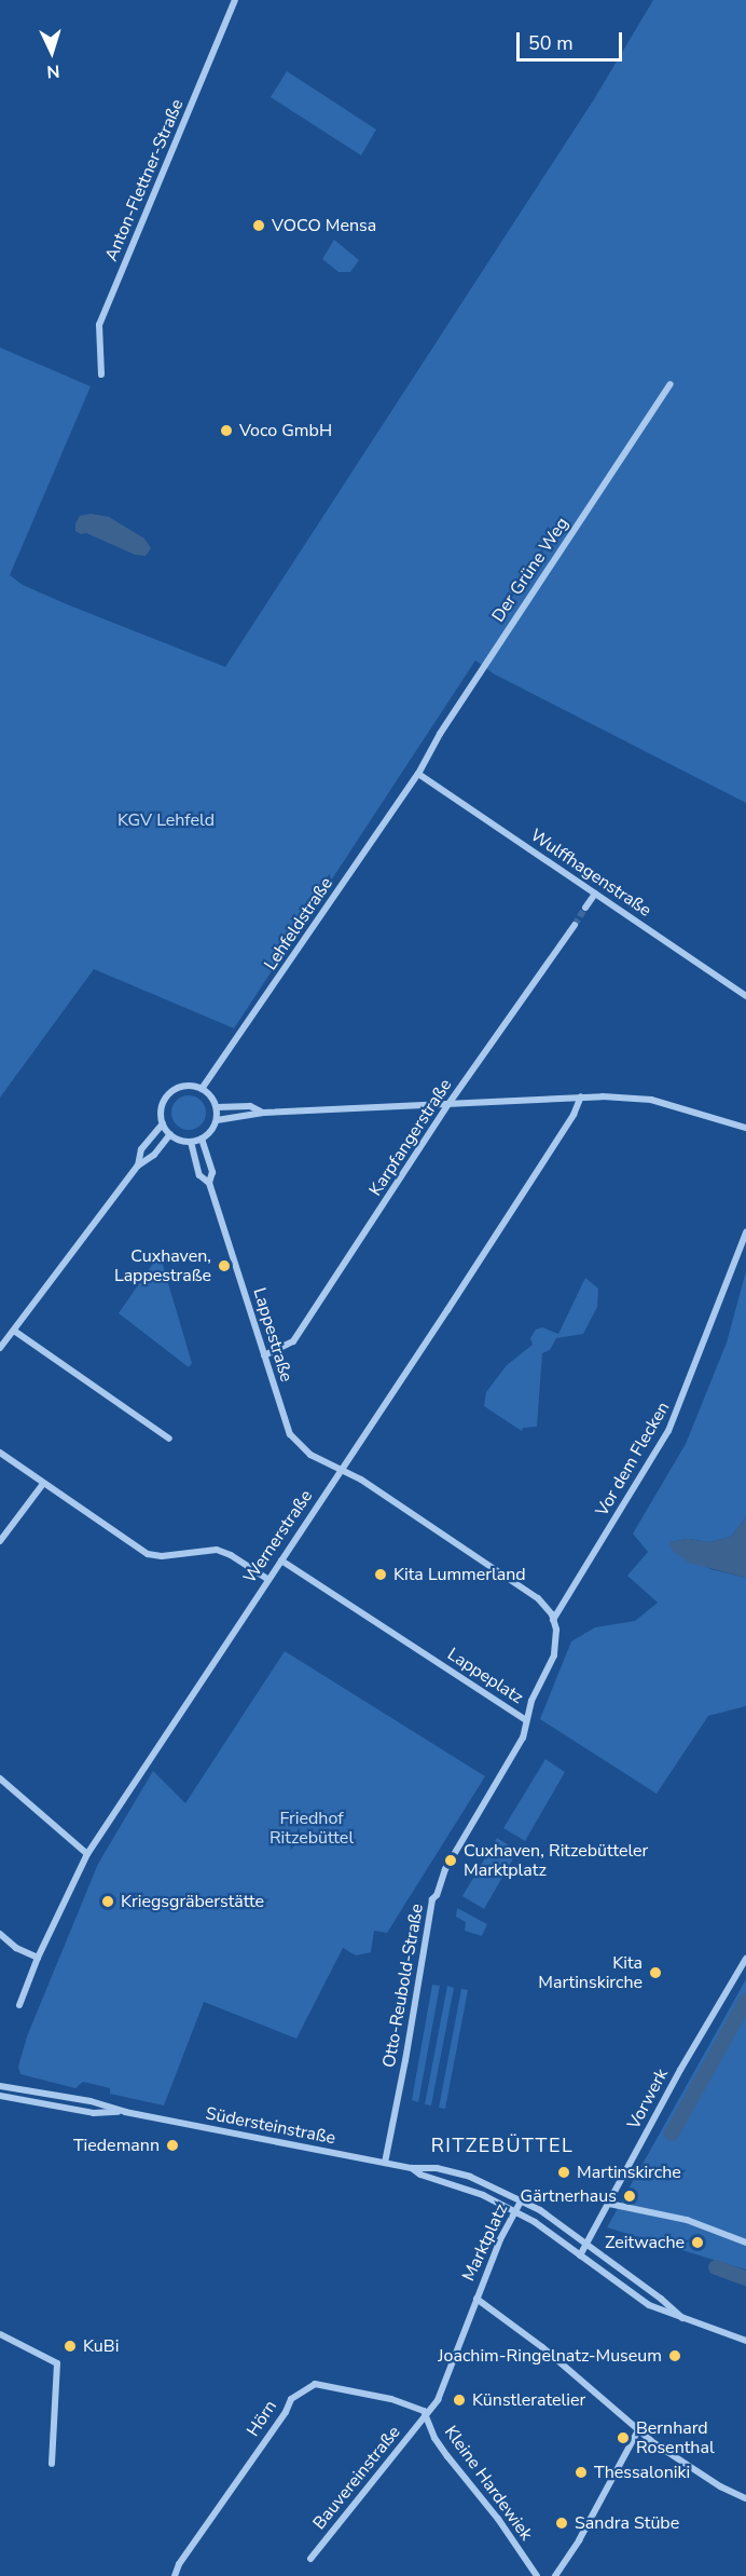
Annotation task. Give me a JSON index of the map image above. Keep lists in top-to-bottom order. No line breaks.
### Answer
{"streets":{"street":["Anton-Flettner-Straße","Der Grüne Weg","Wulffhagenstraße","Lehfeldstraße","Karpfangerstraße","Lappestraße","Vor dem Flecken","Wernerstraße","Lappeplatz","Otto-Reubold-Straße","Vorwerk","Südersteinstraße","Marktplatz","Hörn","Bauvereinstraße","Kleine Hardewiek"]},"crossings":[["Der Grüne Weg","Wulffhagenstraße"],["Der Grüne Weg","Lehfeldstraße"],["Wulffhagenstraße","Lehfeldstraße"],["Lehfeldstraße","Lappestraße"],["Karpfangerstraße","Lappestraße"],["Lappestraße","Wernerstraße"],["Vor dem Flecken","Lappeplatz"],["Wernerstraße","Lappeplatz"],["Lappeplatz","Otto-Reubold-Straße"],["Otto-Reubold-Straße","Südersteinstraße"],["Vorwerk","Südersteinstraße"],["Südersteinstraße","Marktplatz"],["Marktplatz","Kleine Hardewiek"],["Hörn","Bauvereinstraße"],["Hörn","Kleine Hardewiek"],["Bauvereinstraße","Kleine Hardewiek"]],"districts":["RITZEBÜTTEL"],"parks":["KGV Lehfeld","Friedhof Ritzebüttel"],"places":["VOCO Mensa","Voco GmbH","Cuxhaven, Lappestraße","Kita Lummerland","Cuxhaven, Ritzebütteler Marktplatz","Kriegsgräberstätte","Kita Martinskirche","Tiedemann","Martinskirche","Gärtnerhaus","Zeitwache","KuBi","Joachim-Ringelnatz-Museum","Künstleratelier","Bernhard Rosenthal","Thessaloniki","Sandra Stübe"],"scale_bar":"50 m","north":"bottom"}
